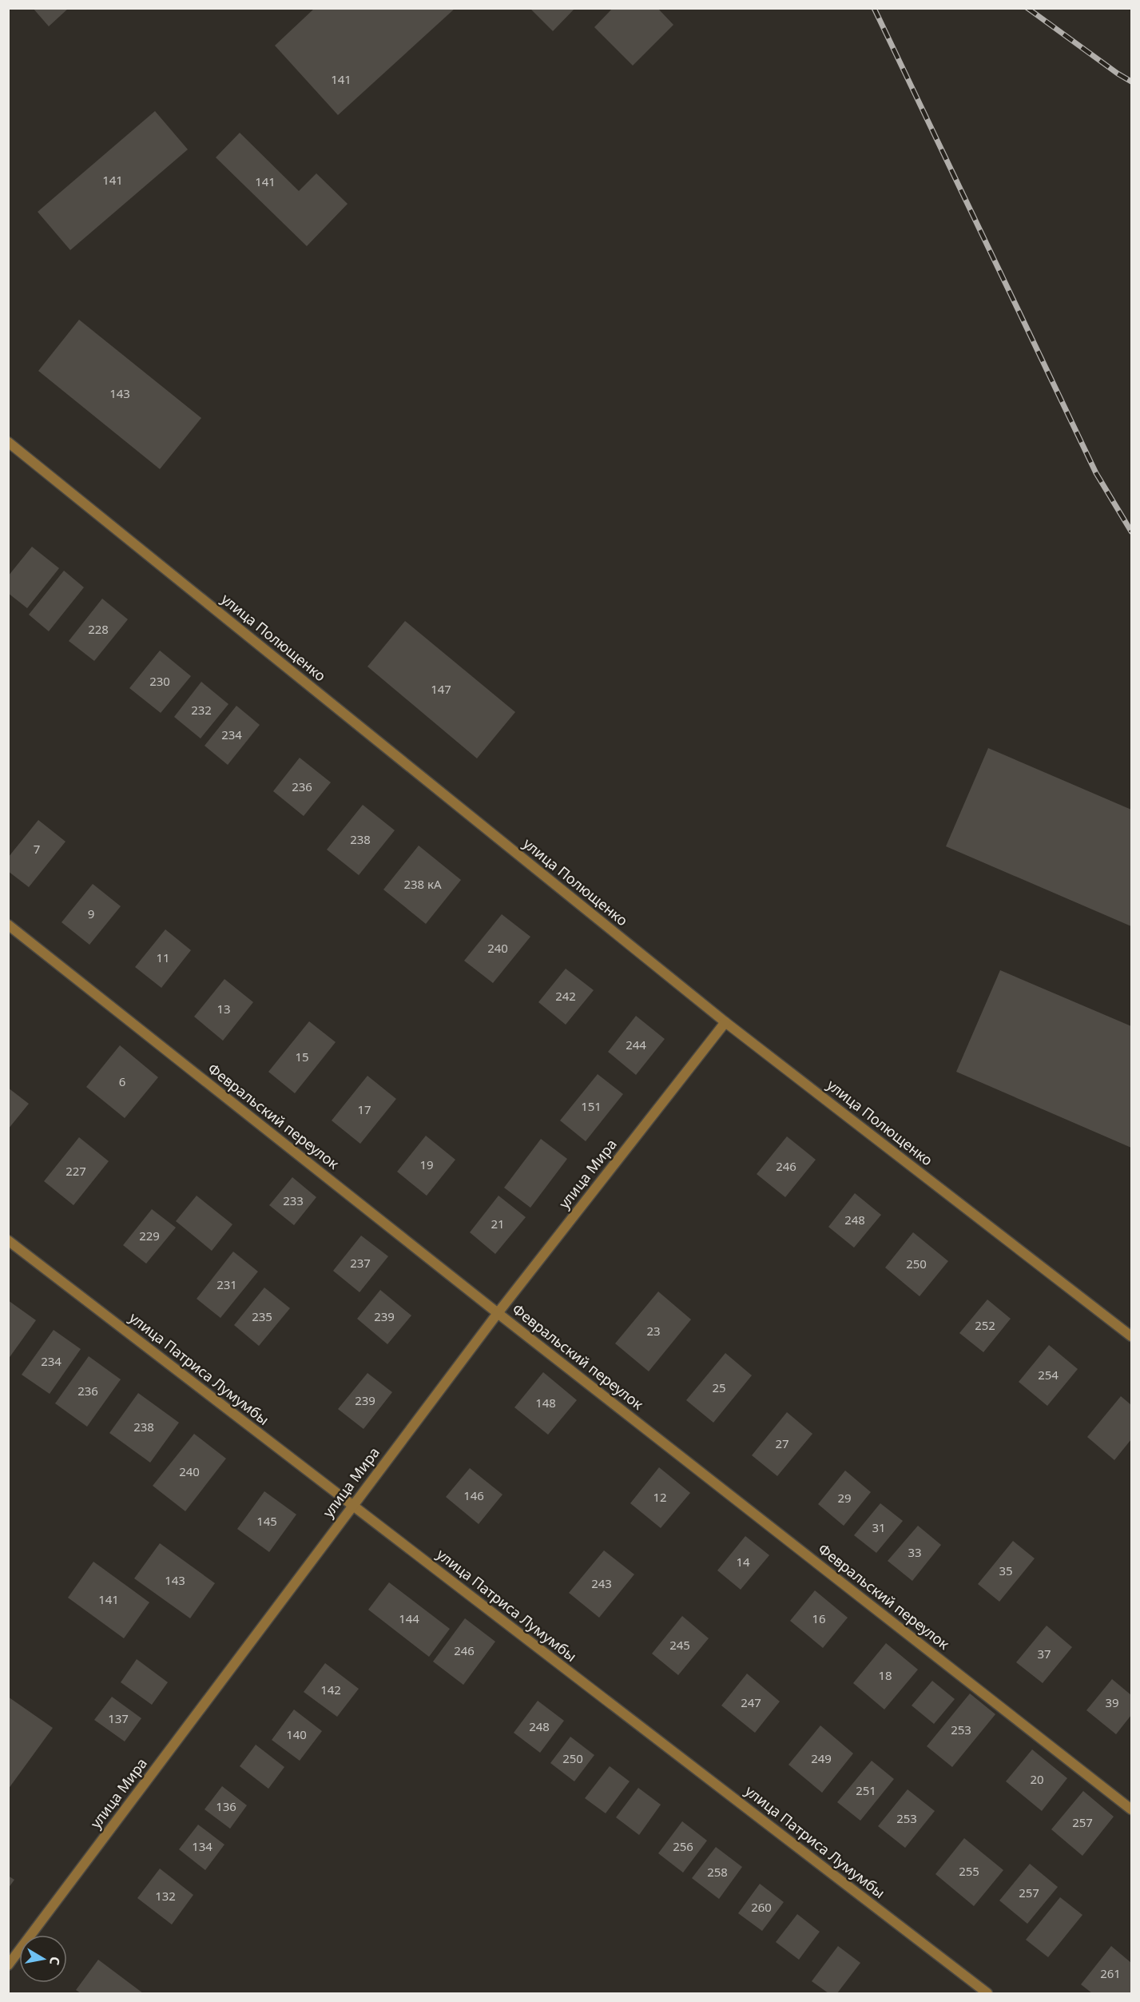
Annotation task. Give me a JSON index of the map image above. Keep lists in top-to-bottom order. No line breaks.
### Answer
{"streets":{"street":["улица Полющенко","Февральский переулок","улица Мира","улица Патриса Лумумбы"]},"crossings":[["улица Полющенко","улица Мира"],["Февральский переулок","улица Мира"],["улица Мира","улица Патриса Лумумбы"]],"house_numbers":["141","141","141","143","228","230","147","232","234","236","238","7","238 кА","9","240","11","242","13","244","15","6","151","17","19","246","227","233","248","21","229","237","250","231","235","239","252","23","234","254","25","236","239","148","238","27","240","146","12","29","145","31","33","14","35","143","243","141","144","16","245","246","37","18","142","247","39","137","248","253","140","250","249","20","251","136","253","257","134","256","255","258","257","132","260","261"],"north":"right"}
